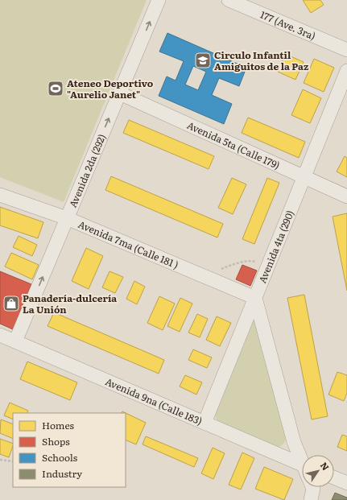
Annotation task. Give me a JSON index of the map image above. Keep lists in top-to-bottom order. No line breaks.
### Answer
{"streets":{"street":["177 (Ave. 3ra)","Avenida 5ta (Calle 179)","Avenida 2da (292)","Avenida 7ma (Calle 181 )","Avenida 4ta (290)","Avenida 9na (Calle 183)"]},"crossings":[["Avenida 5ta (Calle 179)","Avenida 2da (292)"],["Avenida 5ta (Calle 179)","Avenida 4ta (290)"],["Avenida 2da (292)","Avenida 7ma (Calle 181 )"],["Avenida 2da (292)","Avenida 9na (Calle 183)"],["Avenida 7ma (Calle 181 )","Avenida 4ta (290)"],["Avenida 4ta (290)","Avenida 9na (Calle 183)"]],"one_way":["Avenida 2da (292)"],"places":{"school or university":["Circulo Infantil Amiguitos de la Paz"],"sports":["Ateneo Deportivo \"Aurelio Janet\""],"shop":["Panadería-dulcería La Unión"]},"legend":["Homes","Shops","Schools","Industry"],"north":"top right"}
